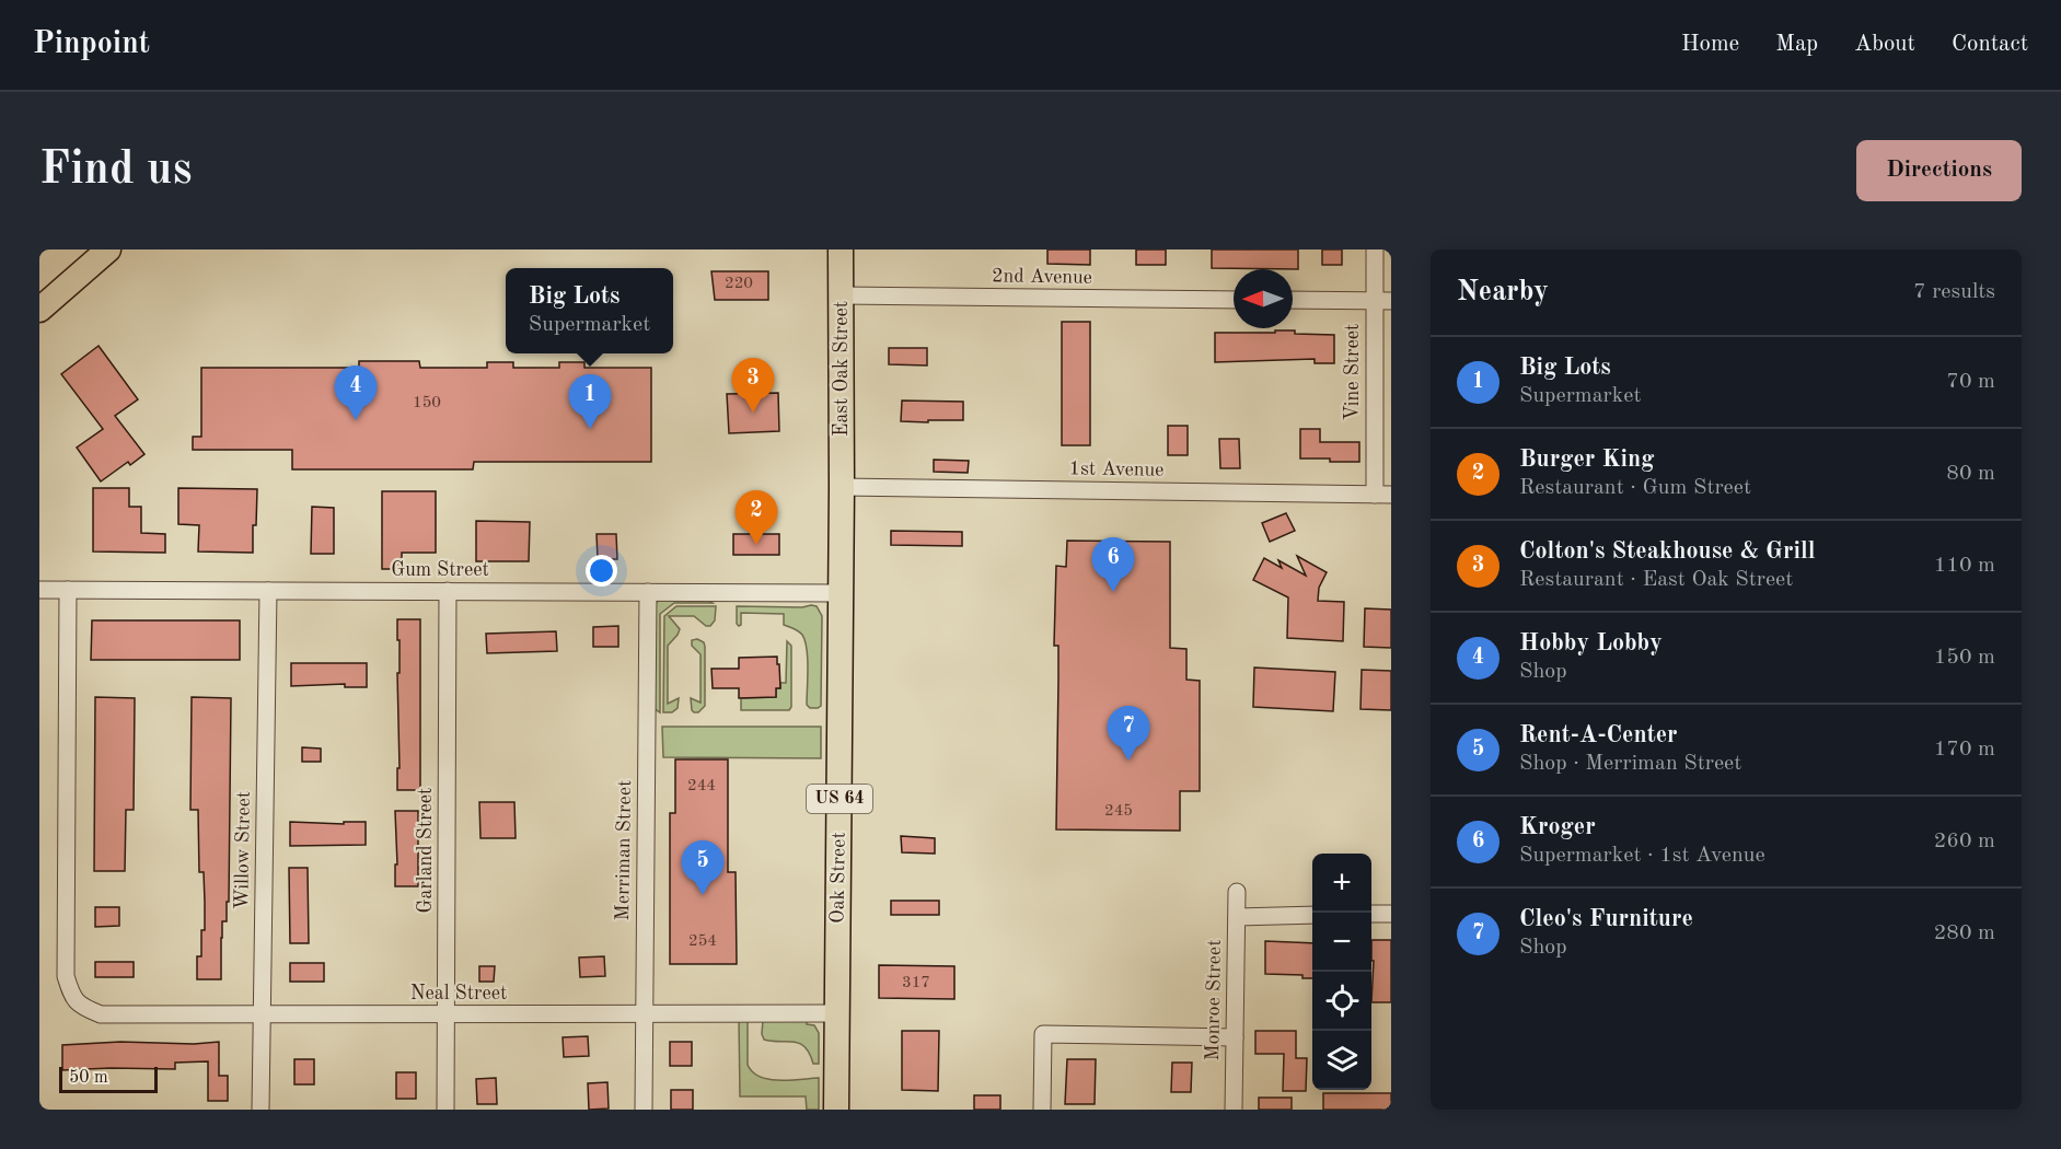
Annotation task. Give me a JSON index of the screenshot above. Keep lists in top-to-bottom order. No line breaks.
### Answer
{"streets":{"highway":["East Oak Street","US 64","Oak Street"],"street":["2nd Avenue","Vine Street","1st Avenue","Gum Street","Willow Street","Garland Street","Merriman Street","Neal Street","Monroe Street"]},"crossings":[["2nd Avenue","East Oak Street"],["East Oak Street","1st Avenue"],["East Oak Street","Oak Street"],["Vine Street","1st Avenue"],["1st Avenue","Oak Street"],["Gum Street","Willow Street"],["Gum Street","Garland Street"],["Gum Street","Merriman Street"],["Gum Street","Oak Street"],["Gum Street","Neal Street"],["Willow Street","Neal Street"],["Garland Street","Neal Street"],["Merriman Street","Neal Street"],["Oak Street","Neal Street"]],"house_numbers":["220","150","244","245","254","317"],"scale_bar":"50 m","north":"left","page":{"header":"Pinpoint","nav":["Home","Map","About","Contact"],"buttons":"Directions","title":"Find us","heading":["Nearby","7 results"],"popup":["Big Lots","Supermarket"],"list":[{"mark":"1","name":"Big Lots","note":"Supermarket","value":"70 m"},{"mark":"2","name":"Burger King","note":"Restaurant · Gum Street","value":"80 m"},{"mark":"3","name":"Colton's Steakhouse & Grill","note":"Restaurant · East Oak Street","value":"110 m"},{"mark":"4","name":"Hobby Lobby","note":"Shop","value":"150 m"},{"mark":"5","name":"Rent-A-Center","note":"Shop · Merriman Street","value":"170 m"},{"mark":"6","name":"Kroger","note":"Supermarket · 1st Avenue","value":"260 m"},{"mark":"7","name":"Cleo's Furniture","note":"Shop","value":"280 m"}],"pins":["3","4","1","2","6","7","5"],"map_buttons":["+","−"],"scale":"50 m"}}
